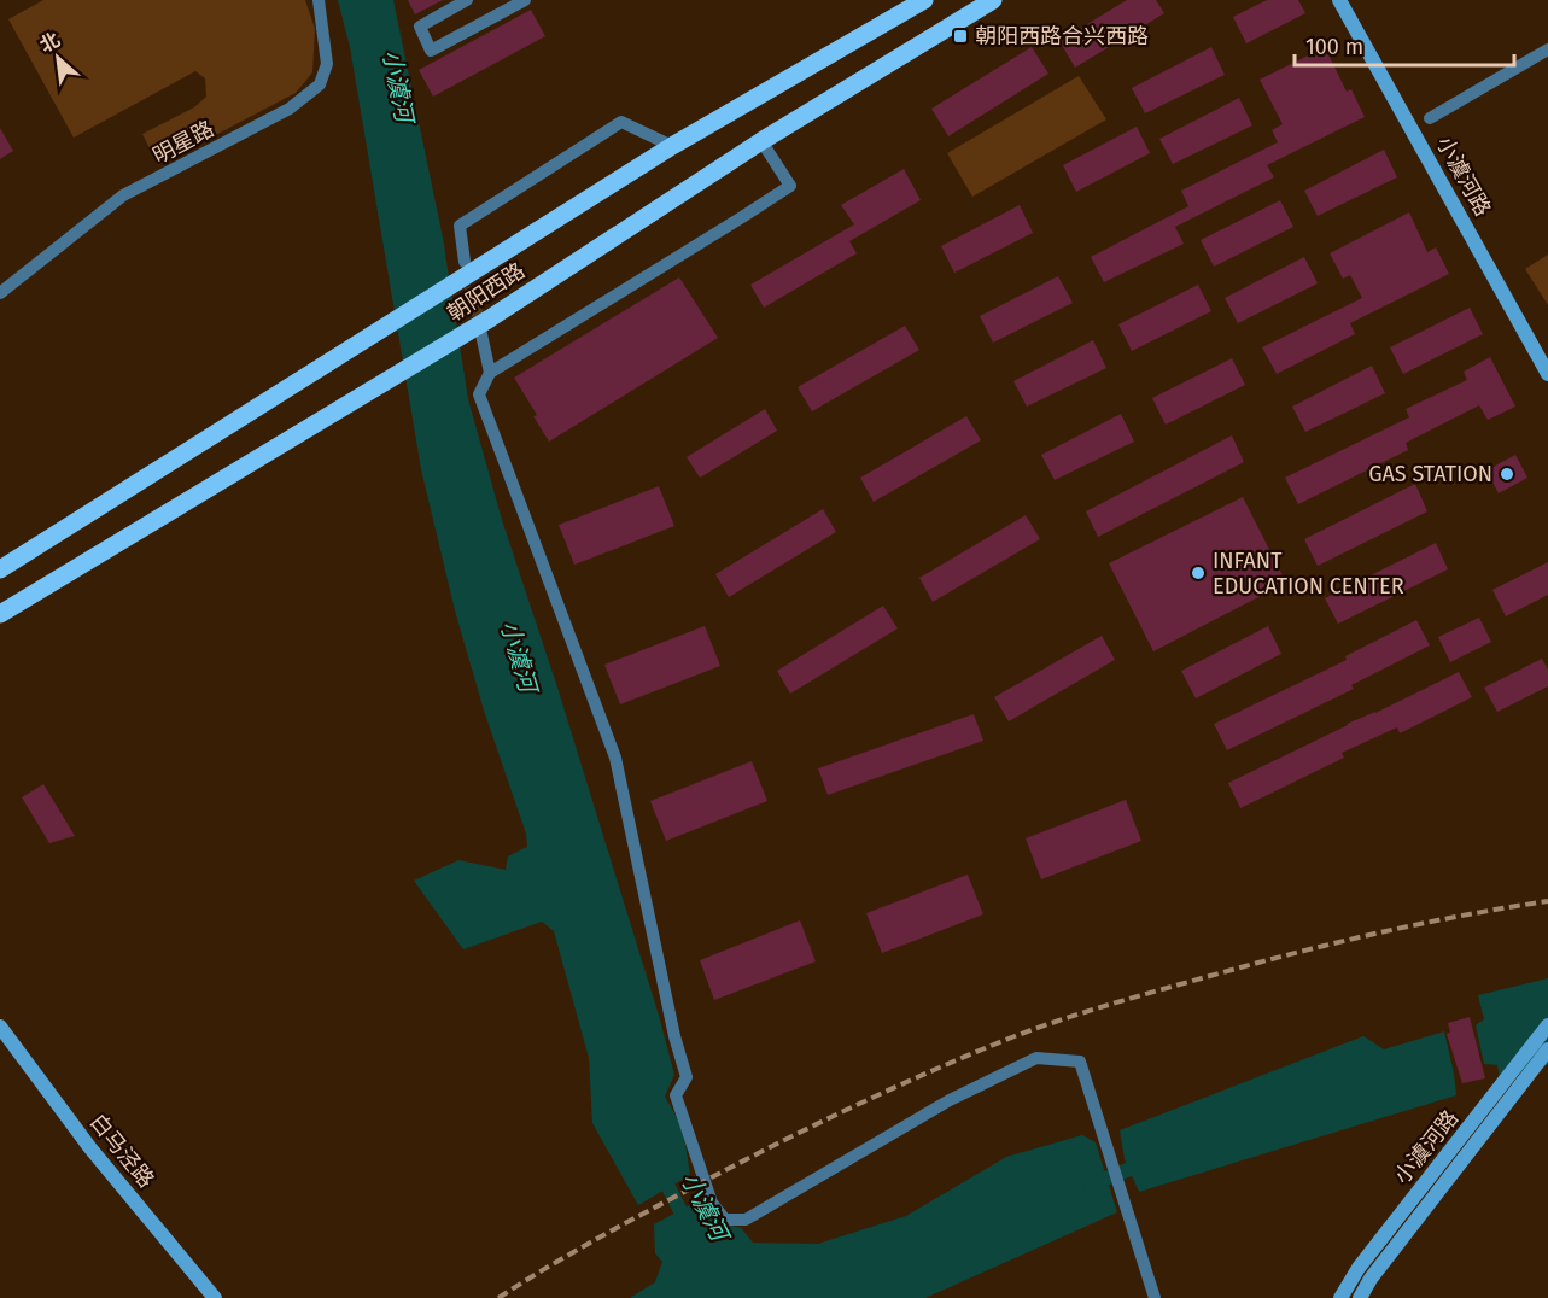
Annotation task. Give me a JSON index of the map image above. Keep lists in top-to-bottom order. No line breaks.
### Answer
{"streets":{"main road":["小澞河路","朝阳西路","白马泾路"],"street":["明星路"]},"water":["小澞河"],"places":{"transit":["朝阳西路合兴西路"],"other":["GAS STATION","INFANT EDUCATION CENTER"]},"scale_bar":"100 m","north":"top left"}
